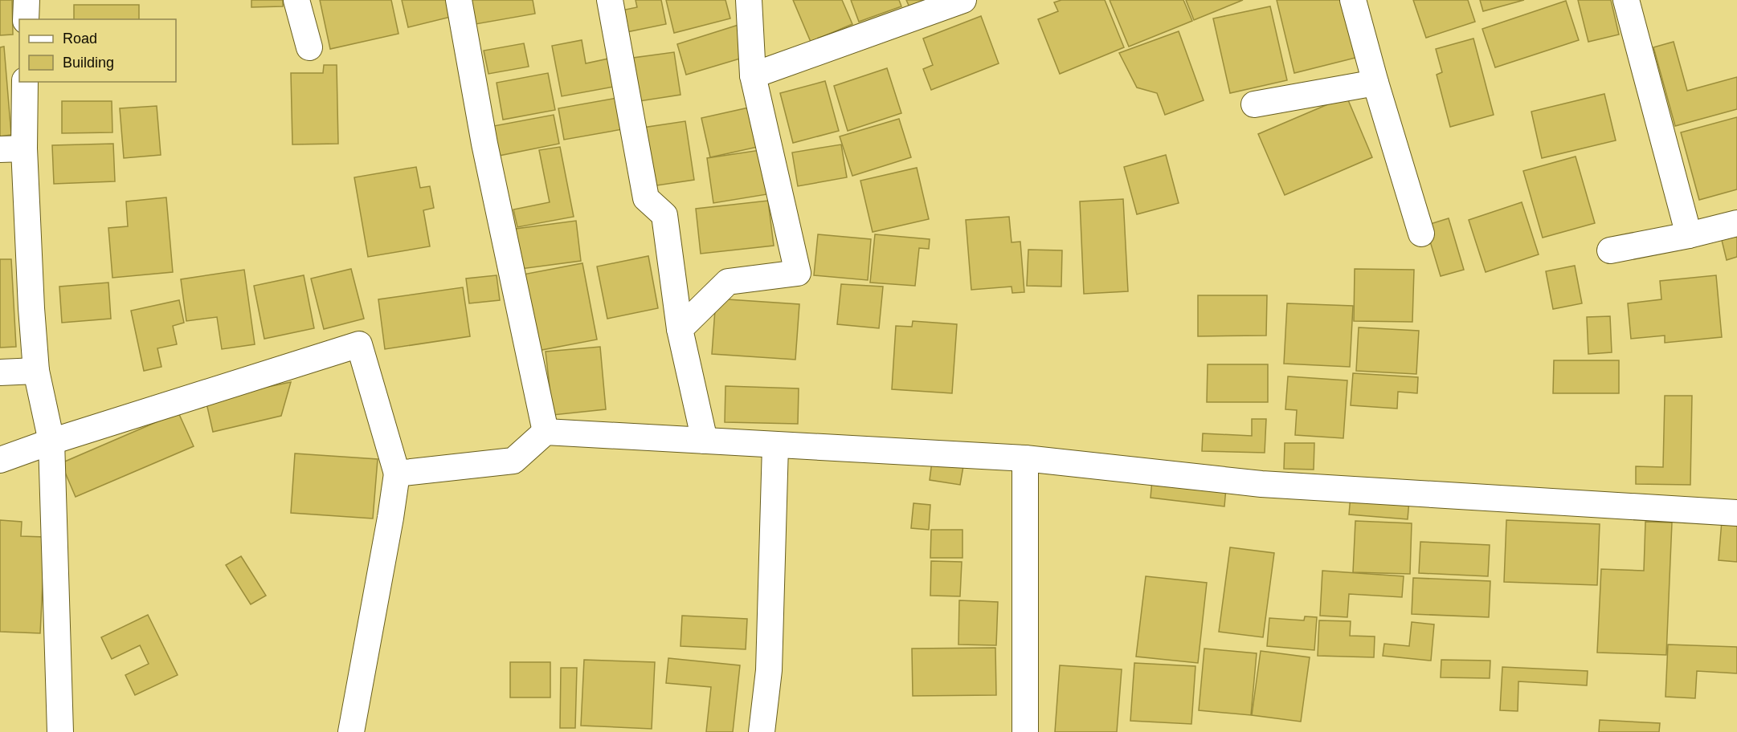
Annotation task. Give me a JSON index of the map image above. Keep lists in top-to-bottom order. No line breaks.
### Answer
{"legend":["Road","Building"]}
